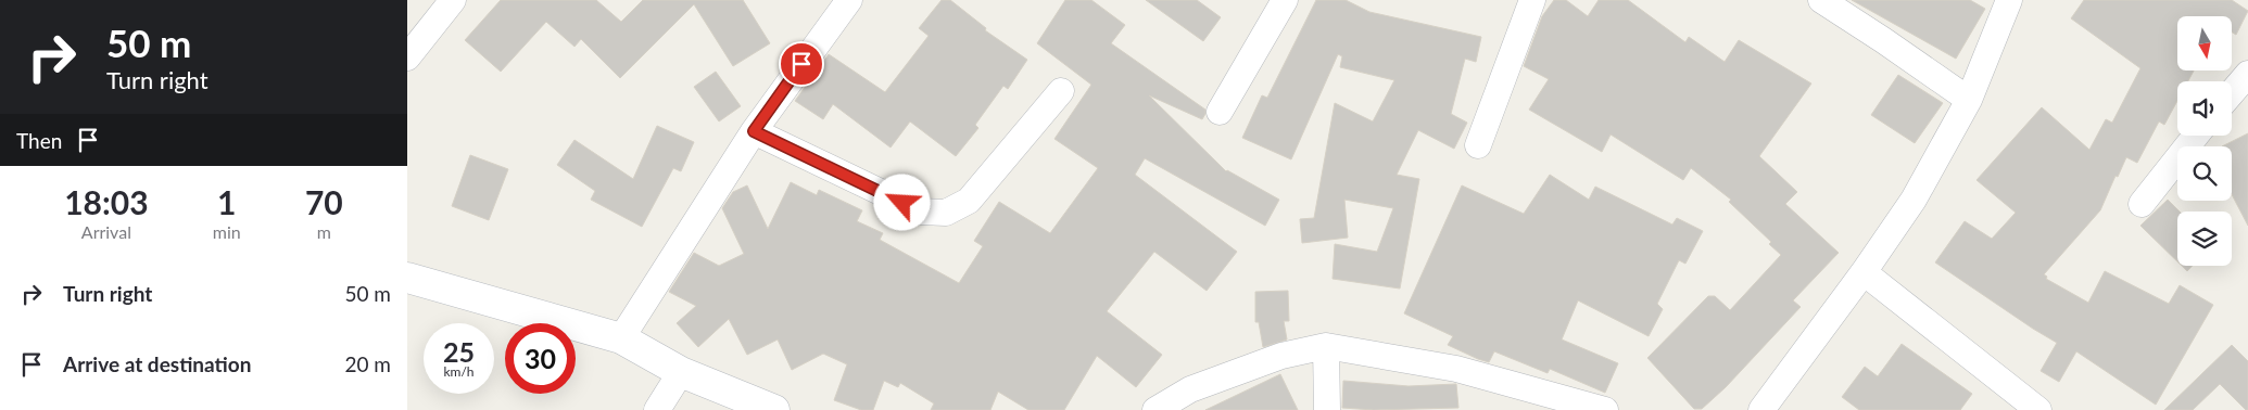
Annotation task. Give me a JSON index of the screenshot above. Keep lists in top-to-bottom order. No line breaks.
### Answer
{"north":"bottom","page":{"turn":["50 m","Turn right"],"then":"Then","eta":["18:03","Arrival","1","min","70","m"],"list":[{"name":"Turn right","value":"50 m"},{"name":"Arrive at destination","value":"20 m"}],"speed":"25 km/h","limit":"30"}}
